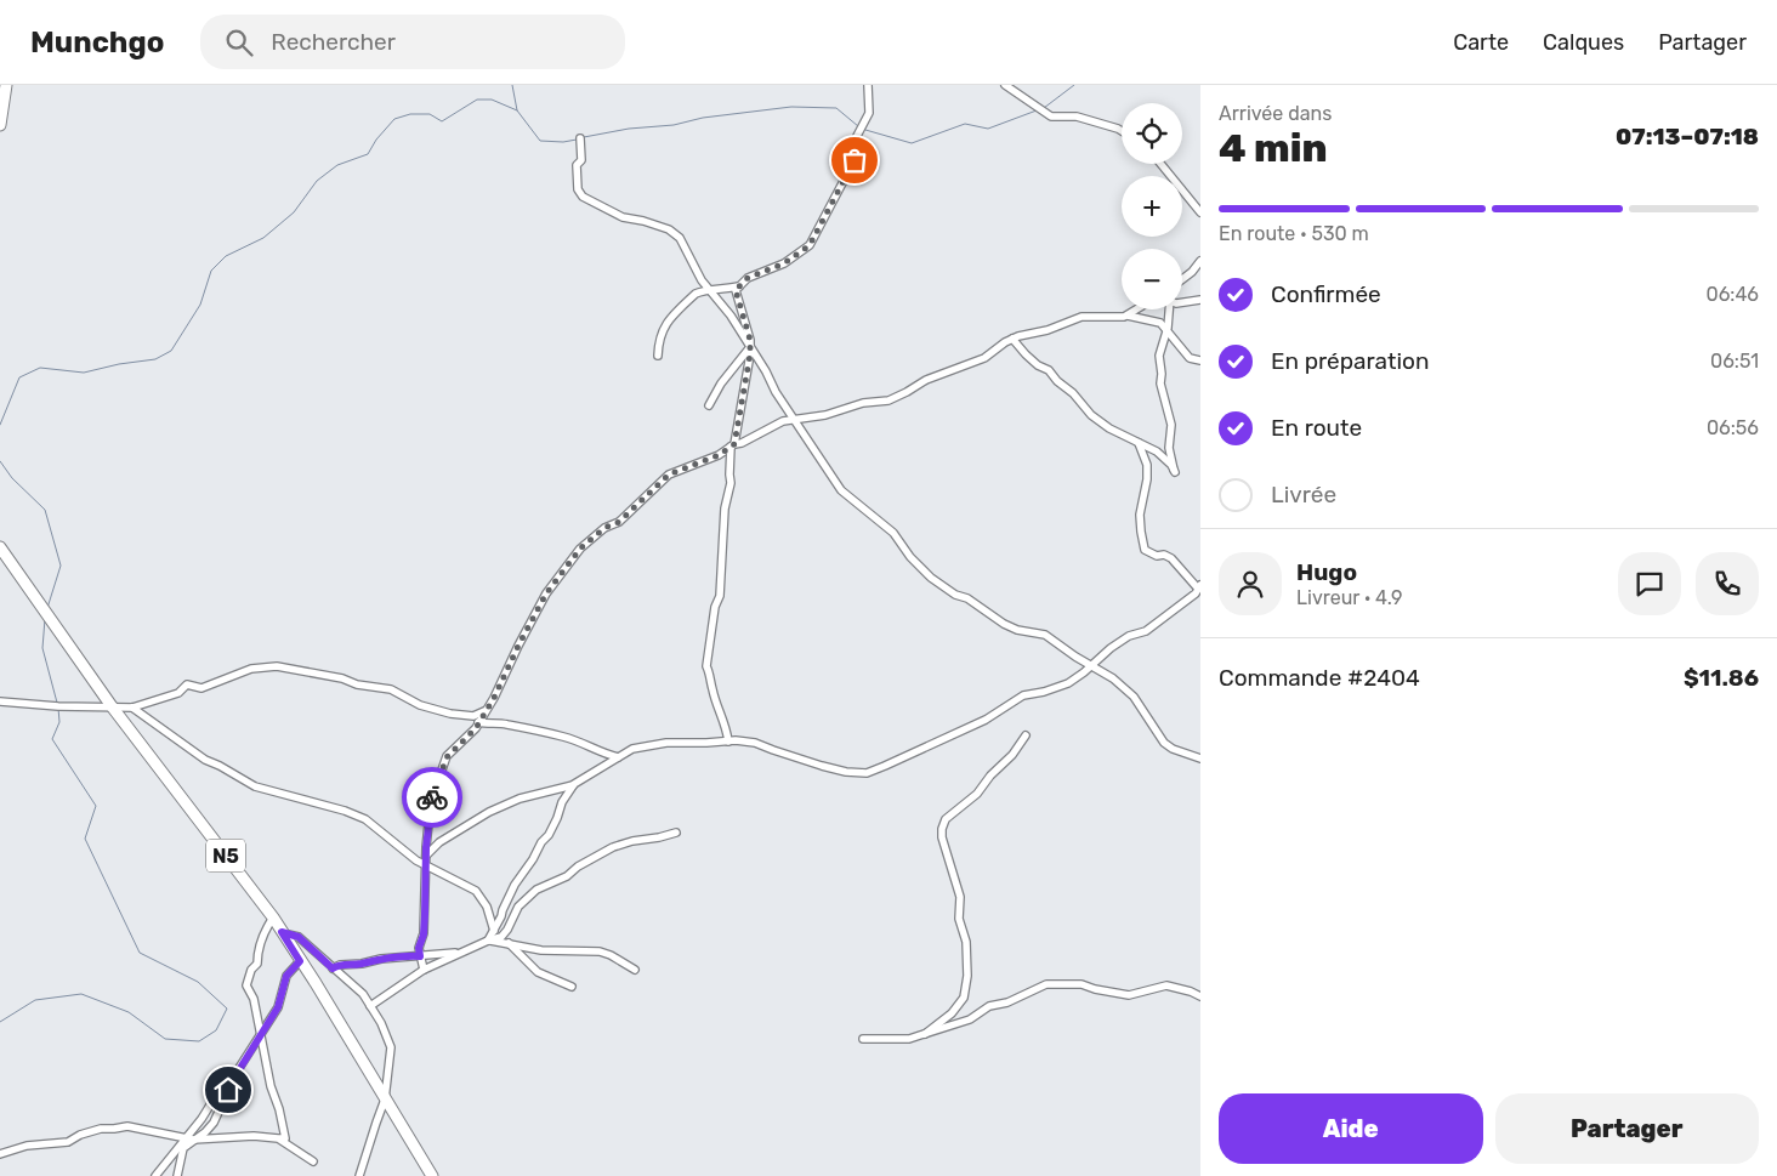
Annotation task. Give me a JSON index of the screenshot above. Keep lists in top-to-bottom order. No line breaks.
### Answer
{"streets":{"highway":["N5"]},"page":{"header":"Munchgo","search":"Rechercher","nav":["Carte","Calques","Partager"],"heading":["4 min","Arrivée dans","07:13–07:18"],"panel":["Hugo","Livreur · 4.9","Commande #2404","$11.86"],"map_buttons":["+","−"],"bar":"En route · 530 m","list":[["Confirmée","06:46"],["En préparation","06:51"],["En route","06:56"],"Livrée"],"buttons":["Aide","Partager"]}}
